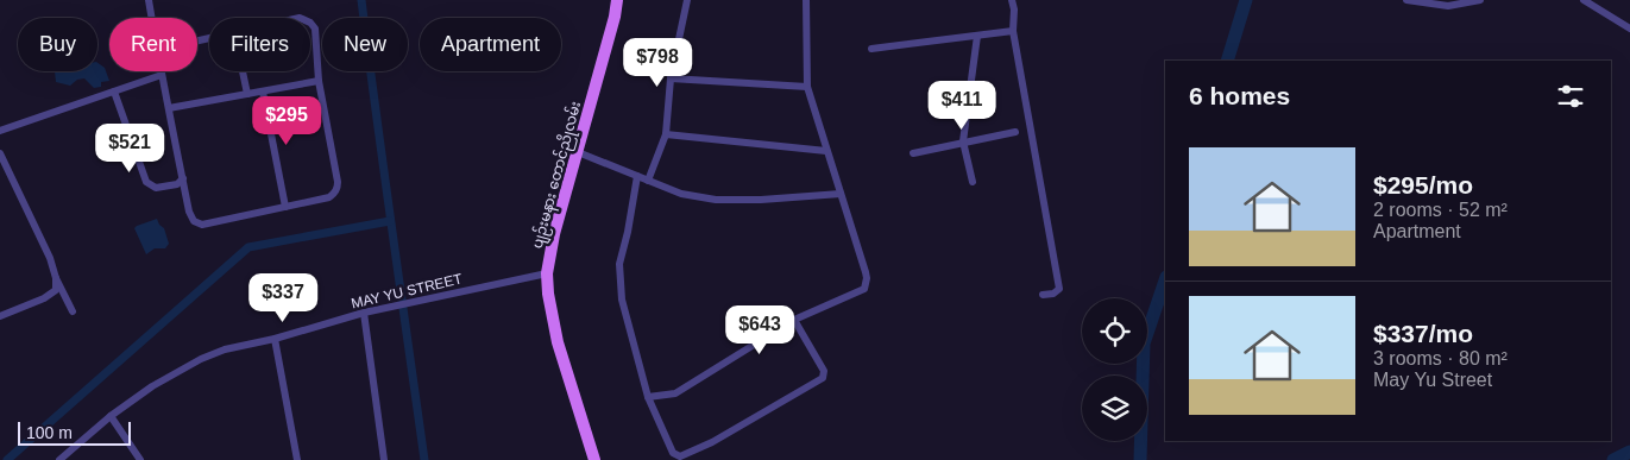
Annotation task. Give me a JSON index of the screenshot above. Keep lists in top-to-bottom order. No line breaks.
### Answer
{"streets":{"main road":["ပျဉ်းမနား တောင်ညိုလမ်း"],"street":["MAY YU STREET"]},"crossings":[["ပျဉ်းမနား တောင်ညိုလမ်း","MAY YU STREET"]],"scale_bar":"100 m","page":{"chip":["Buy","Rent","Filters","New","Apartment"],"price":["$798","$411","$295","$521","$337","$643"],"heading":"6 homes","list":[{"name":"$295/mo","note":"2 rooms · 52 m² · Apartment"},{"name":"$337/mo","note":"3 rooms · 80 m² · May Yu Street"}],"scale":"100 m"}}
